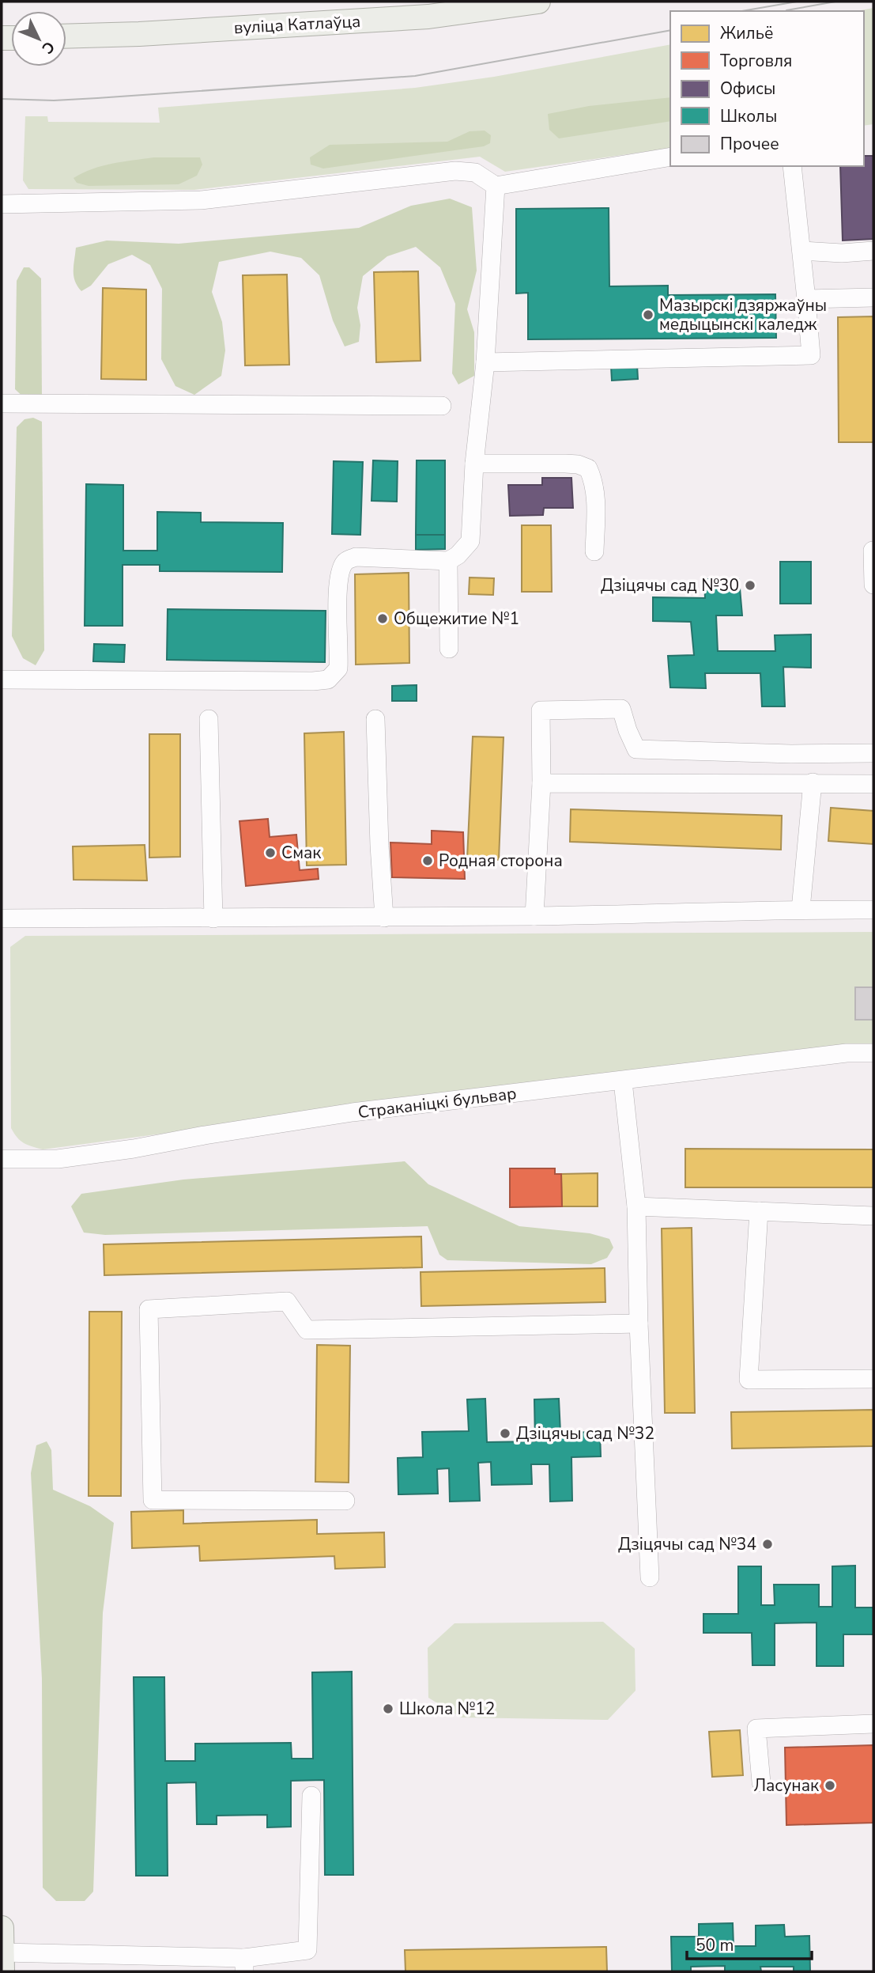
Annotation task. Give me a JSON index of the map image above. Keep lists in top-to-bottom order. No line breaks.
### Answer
{"streets":{"main road":["вуліца Катлаўца"],"street":["Страканіцкі бульвар"]},"places":["Мазырскі дзяржаўны медыцынскі каледж","Дзіцячы сад №30","Общежитие №1","Смак","Родная сторона","Дзіцячы сад №32","Дзіцячы сад №34","Школа №12","Ласунак"],"legend":["Жильё","Торговля","Офисы","Школы","Прочее"],"scale_bar":"50 m","north":"bottom right"}
